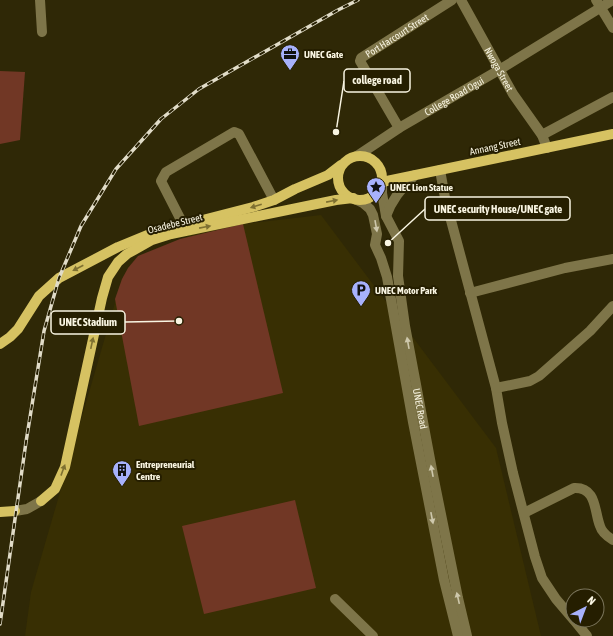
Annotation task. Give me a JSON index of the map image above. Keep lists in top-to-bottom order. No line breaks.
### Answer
{"streets":{"main road":["Annang Street","Osadebe Street"],"street":["Port Harcourt Street","Nwoga Street","College Road Ogui","UNEC Road"]},"crossings":[["Port Harcourt Street","College Road Ogui"],["Nwoga Street","College Road Ogui"],["Nwoga Street","Annang Street"],["College Road Ogui","Annang Street"],["College Road Ogui","Osadebe Street"],["College Road Ogui","UNEC Road"],["Annang Street","Osadebe Street"],["Annang Street","UNEC Road"],["Osadebe Street","UNEC Road"]],"places":{"office":["UNEC Gate"],"other":["college road","UNEC security House/UNEC gate","UNEC Stadium"],"place":["UNEC Lion Statue"],"parking":["UNEC Motor Park"],"building":["Entrepreneurial Centre"]},"north":"top right"}
